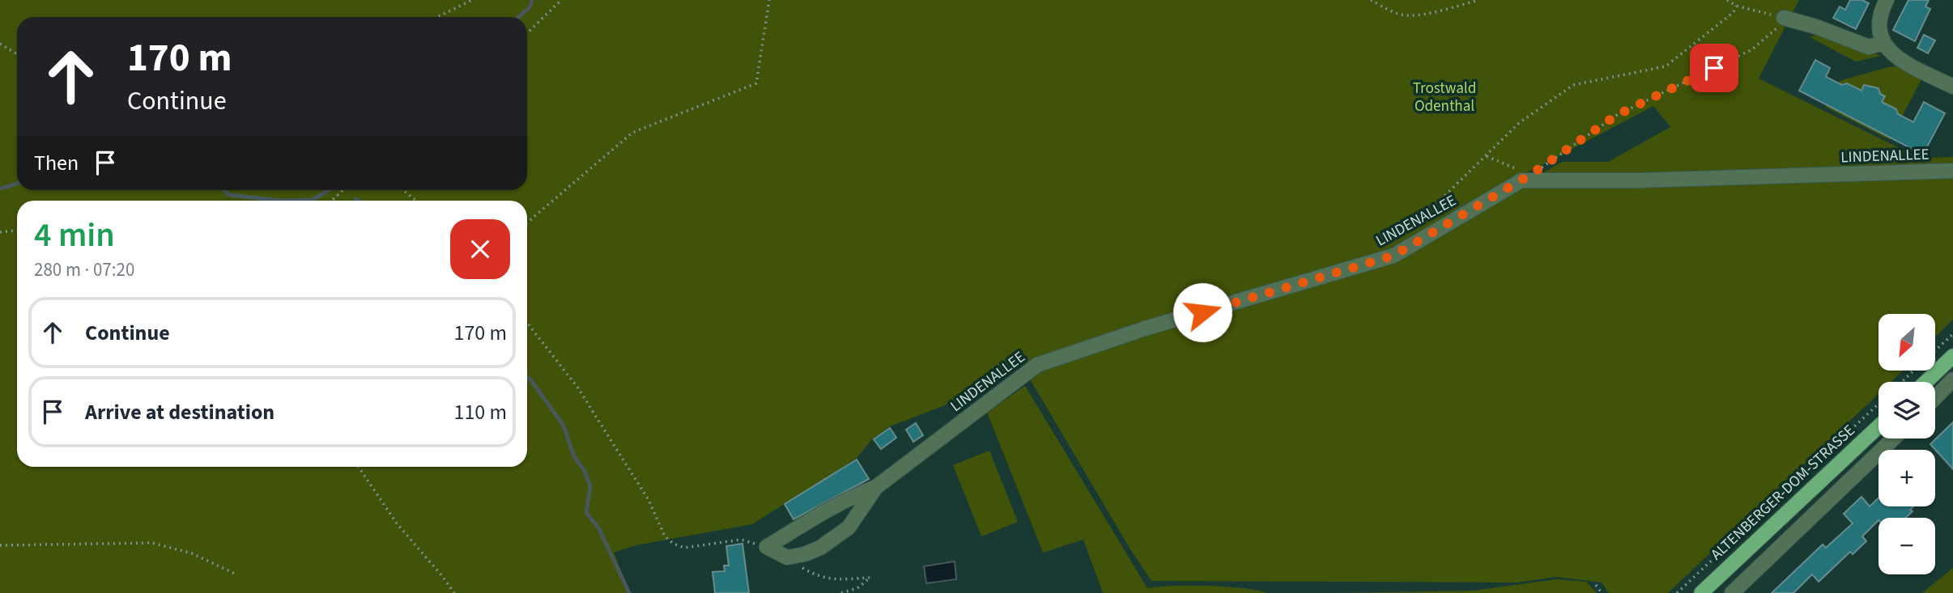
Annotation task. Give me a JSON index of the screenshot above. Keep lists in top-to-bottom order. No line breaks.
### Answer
{"streets":{"main road":["ALTENBERGER-DOM-STRASSE"],"street":["LINDENALLEE"]},"parks":["Trostwald Odenthal"],"north":"bottom left","page":{"turn":["170 m","Continue"],"then":"Then","heading":["4 min","280 m · 07:20"],"list":[{"name":"Continue","value":"170 m"},{"name":"Arrive at destination","value":"110 m"}],"map_buttons":["+","−"]}}
